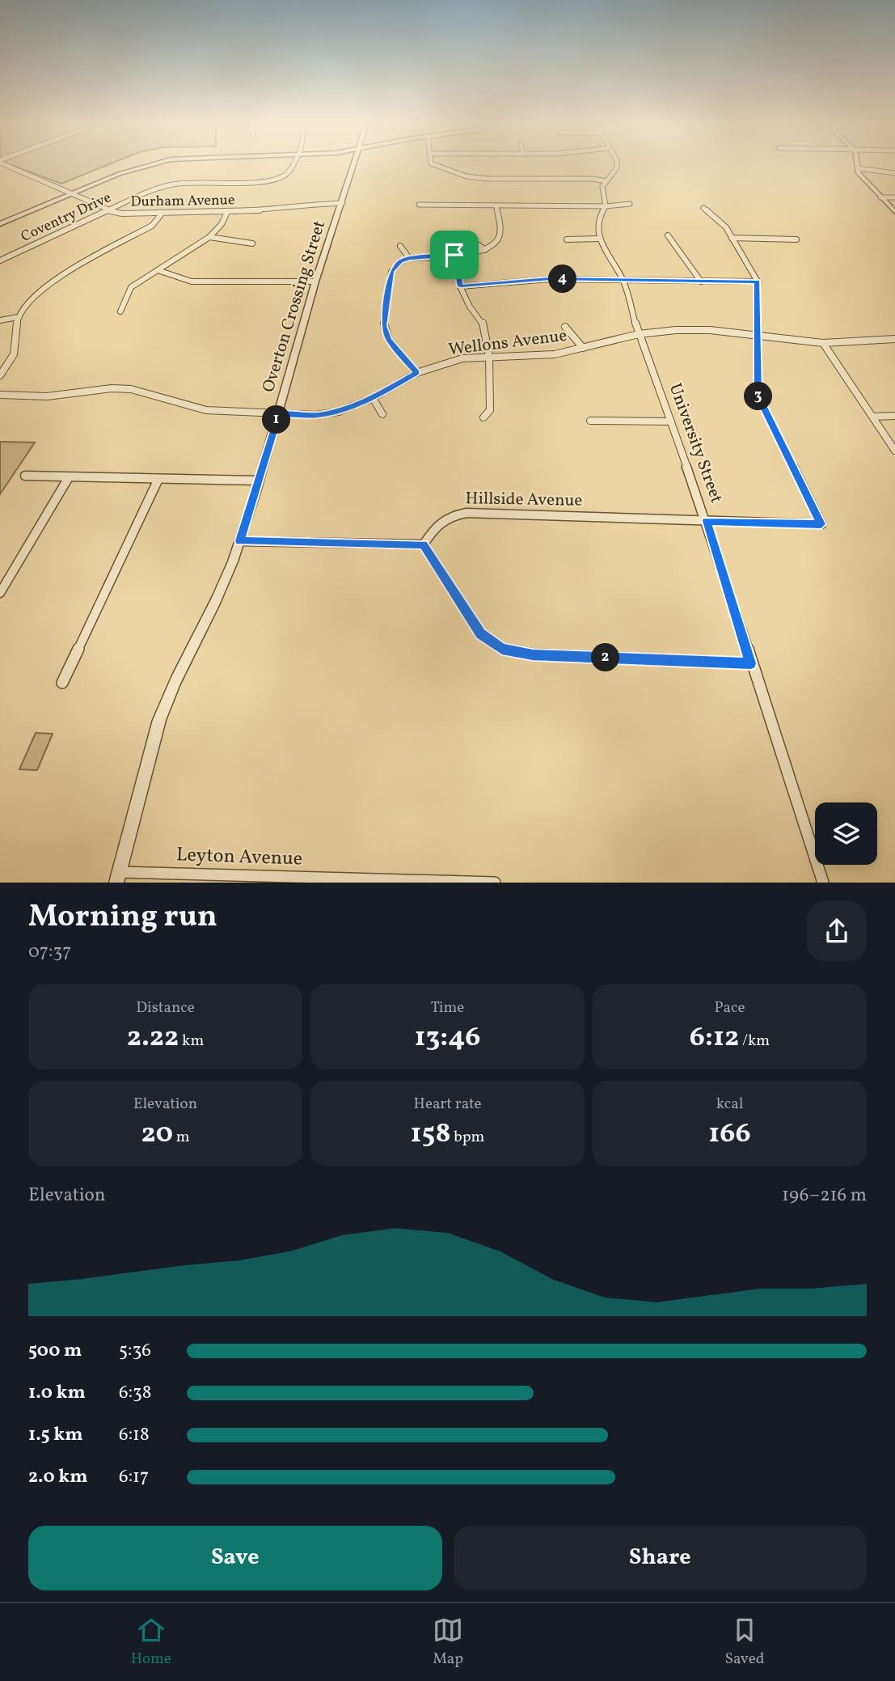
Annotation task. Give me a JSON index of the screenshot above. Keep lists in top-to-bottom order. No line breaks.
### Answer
{"streets":{"street":["Durham Avenue","Coventry Drive","Overton Crossing Street","Wellons Avenue","University Street","Hillside Avenue","Leyton Avenue"]},"crossings":[["Durham Avenue","Coventry Drive"],["Durham Avenue","Overton Crossing Street"],["Overton Crossing Street","Wellons Avenue"],["Overton Crossing Street","Leyton Avenue"],["Wellons Avenue","University Street"],["University Street","Hillside Avenue"]],"page":{"pins":["4","3","1","2"],"heading":["Morning run","07:37"],"stats":[["Distance","2.22 km"],["Time","13:46"],["Pace","6:12 /km"],["Elevation","20 m"],["Heart rate","158 bpm"],["kcal","166"]],"chart":["Elevation","196–216 m"],"list":[{"name":"500 m","note":"5:36"},{"name":"1.0 km","note":"6:38"},{"name":"1.5 km","note":"6:18"},{"name":"2.0 km","note":"6:17"}],"buttons":["Save","Share"],"tabs":["Home","Map","Saved"]}}
